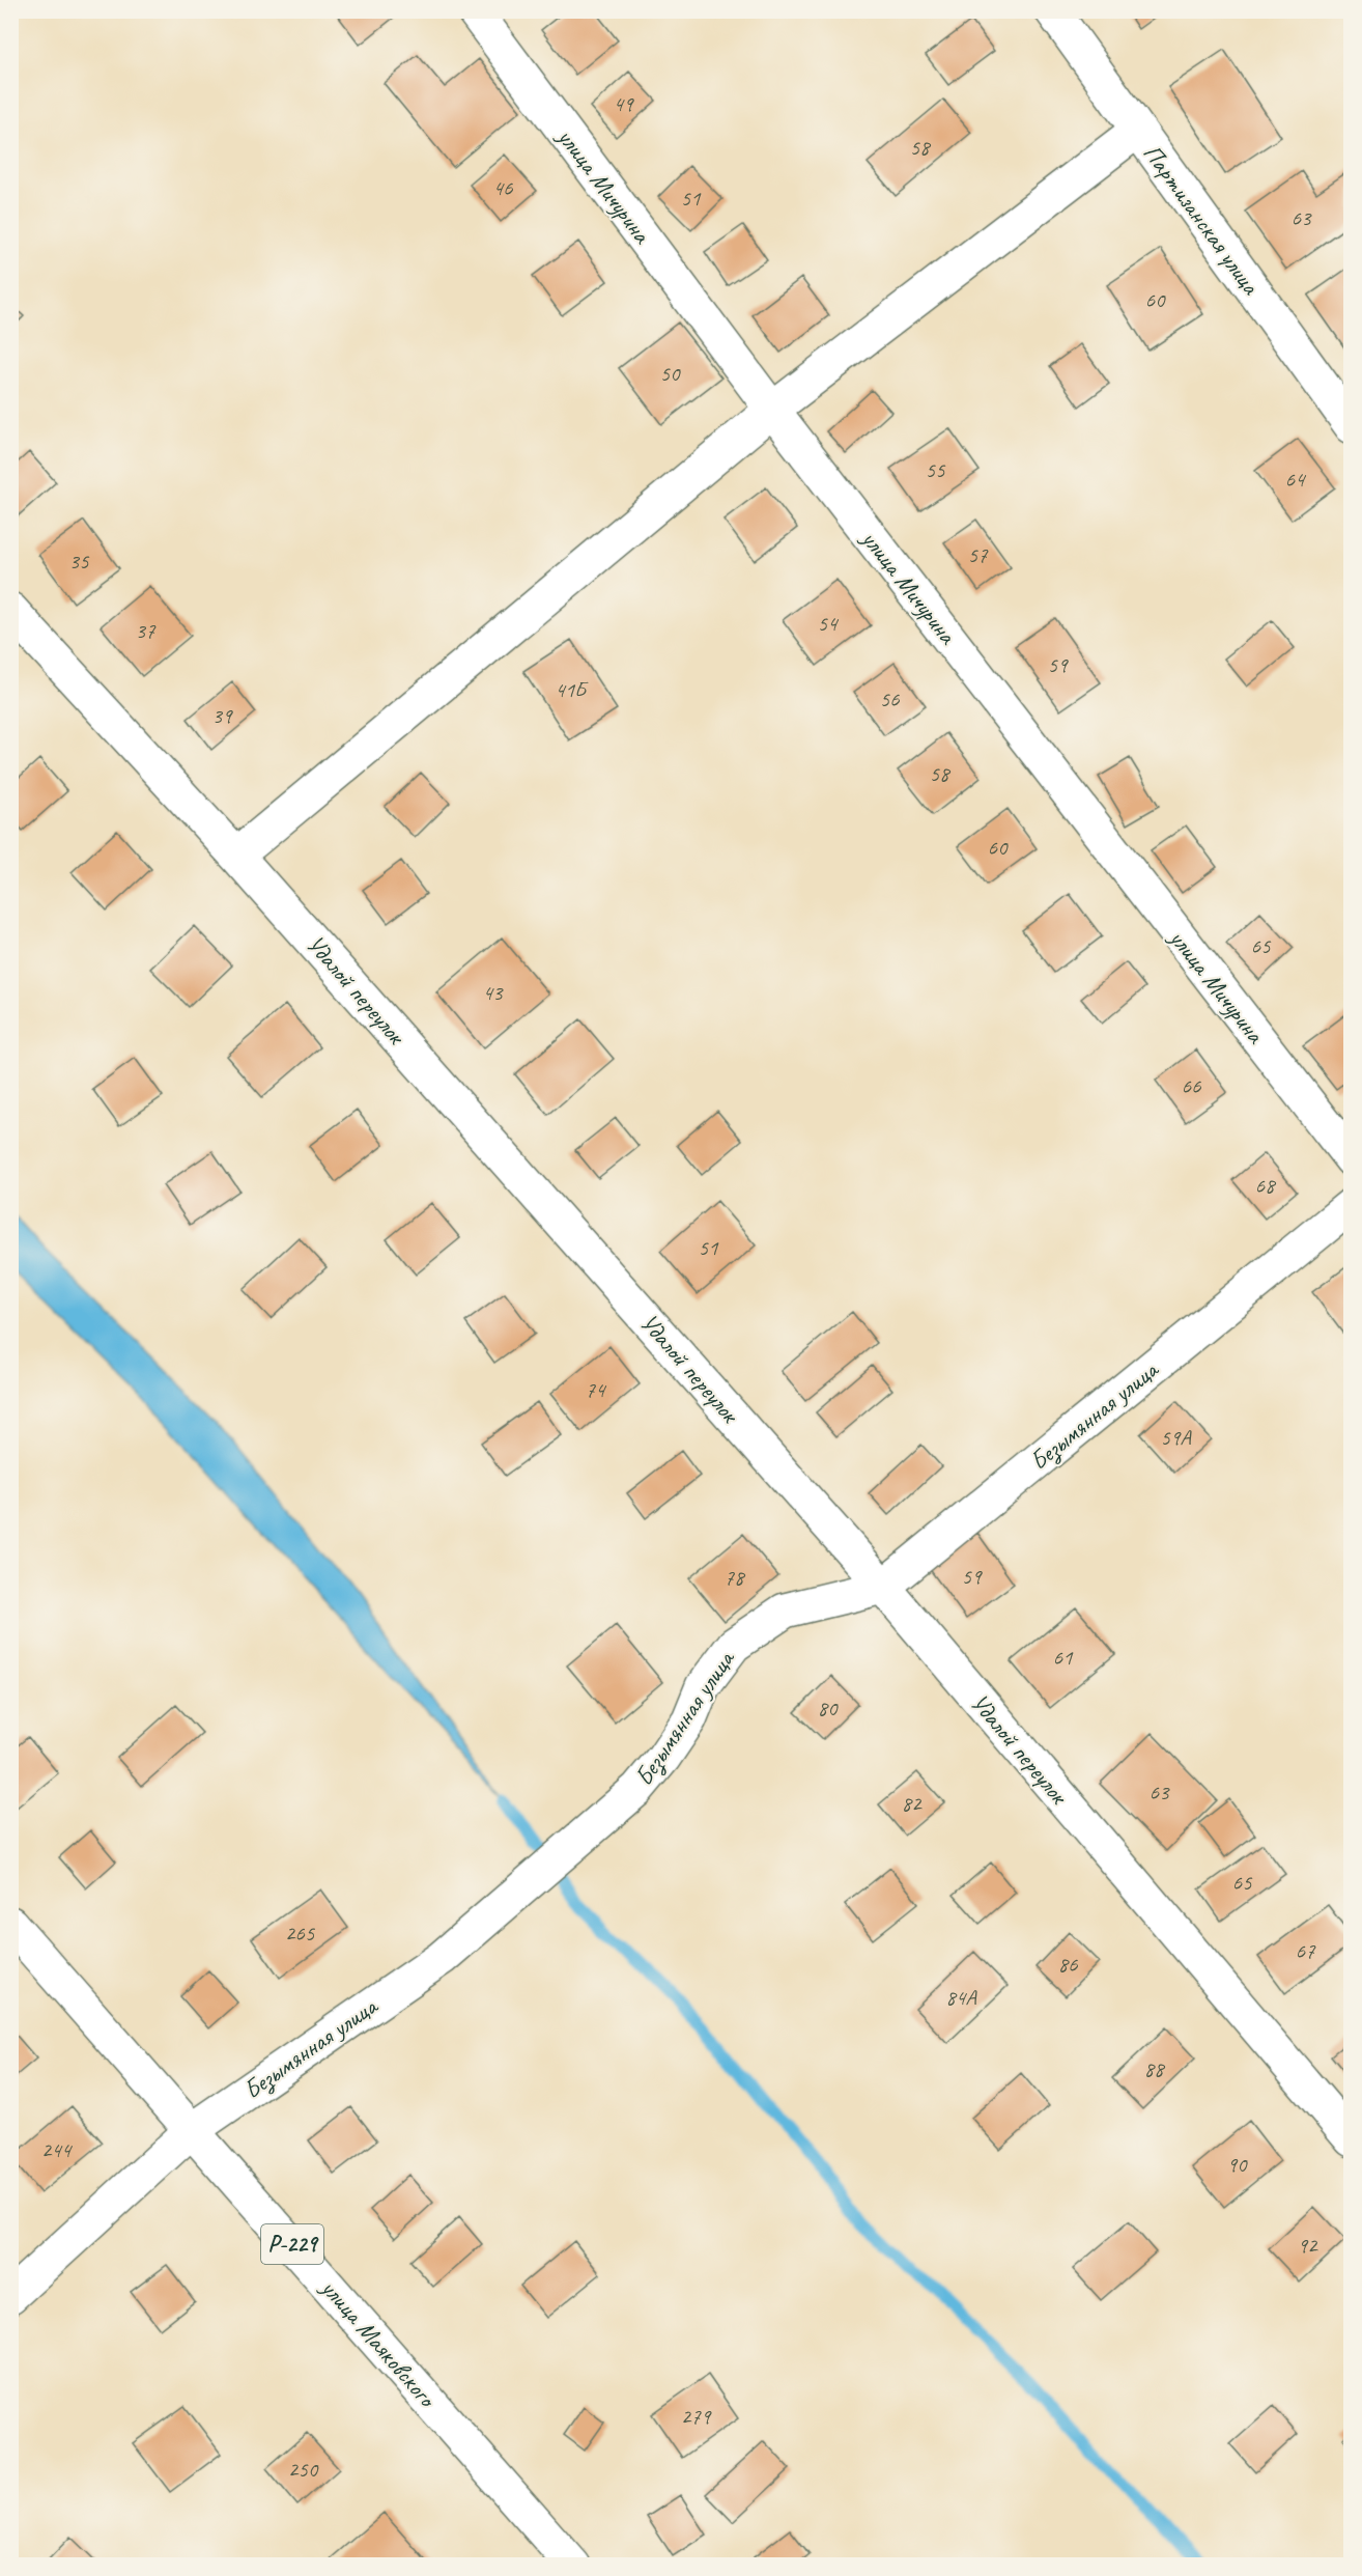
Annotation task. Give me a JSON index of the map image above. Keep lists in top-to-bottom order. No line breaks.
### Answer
{"streets":{"street":["улица Мичурина","Партизанская улица","Удалой переулок","Безымянная улица","Р-229","улица Маяковского"]},"crossings":[["Удалой переулок","Безымянная улица"],["Безымянная улица","улица Маяковского"]],"house_numbers":["49","58","46","51","63","60","50","55","64","57","35","54","37","59","41Б","56","39","58","60","65","43","66","68","51","74","59А","59","78","61","80","63","82","65","265","67","86","84А","88","244","90","92","279","250"]}
